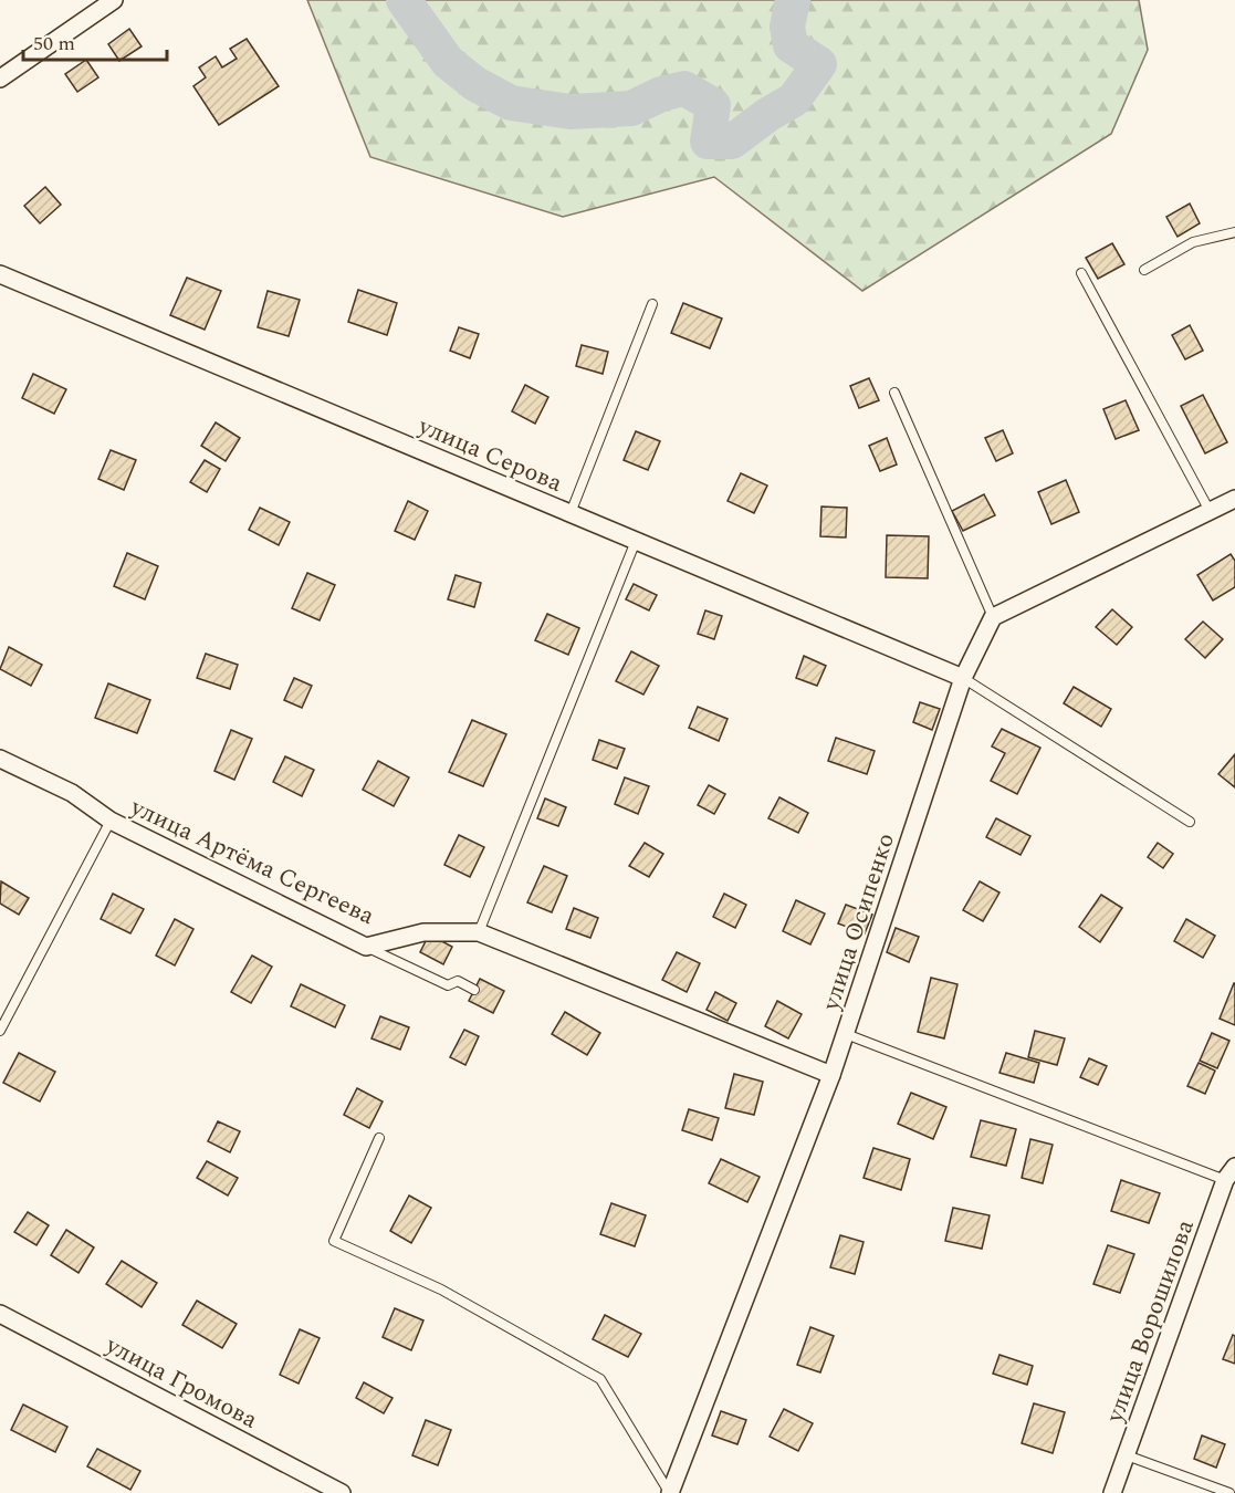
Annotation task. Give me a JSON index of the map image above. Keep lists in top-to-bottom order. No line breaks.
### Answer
{"streets":{"street":["улица Серова","улица Артёма Сергеева","улица Осипенко","улица Ворошилова","улица Громова"]},"crossings":[["улица Серова","улица Осипенко"],["улица Артёма Сергеева","улица Осипенко"]],"scale_bar":"50 m"}
